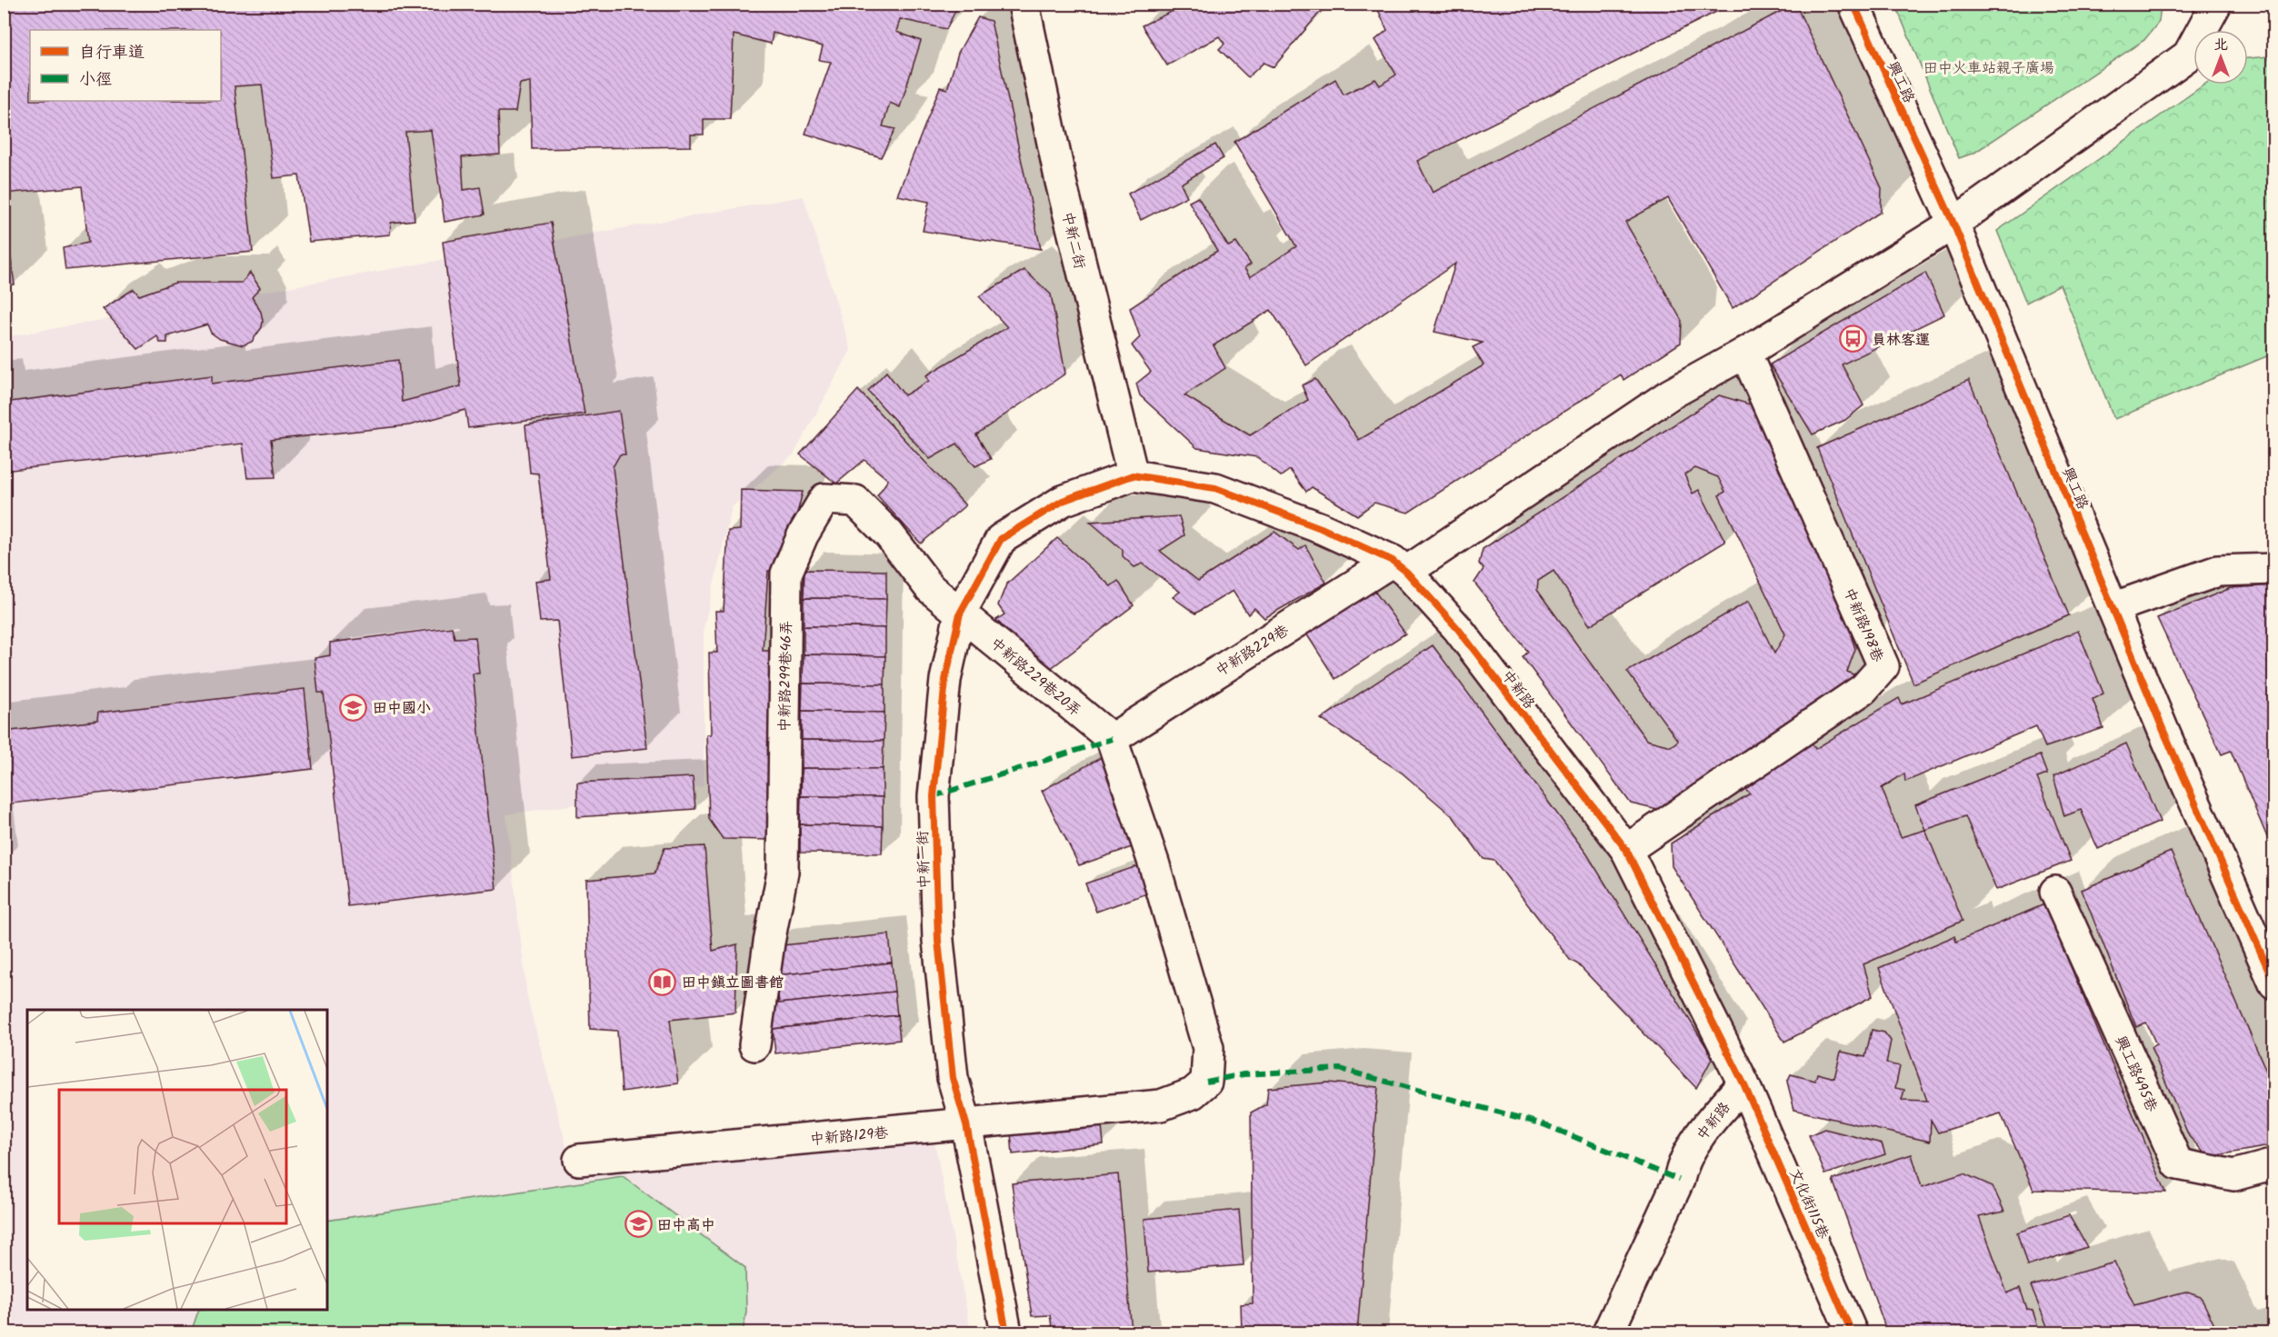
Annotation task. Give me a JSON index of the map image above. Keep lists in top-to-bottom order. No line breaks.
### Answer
{"streets":{"street":["興工路","中新二街","中新路198巷","中新路229巷","中新路299巷46弄","中新路229巷20弄","中新路","中新一街","興工路495巷","中新路129巷","文化街115巷"]},"crossings":[["興工路","中新路229巷"],["中新二街","中新路"],["中新二街","中新一街"],["中新路198巷","中新路229巷"],["中新路198巷","中新路"],["中新路229巷","中新路229巷20弄"],["中新路229巷","中新路"],["中新路229巷","中新路129巷"],["中新路299巷46弄","中新路229巷20弄"],["中新路299巷46弄","中新一街"],["中新路229巷20弄","中新一街"],["中新路229巷20弄","中新路129巷"],["中新路","中新一街"],["中新路","文化街115巷"],["中新一街","中新路129巷"]],"parks":["田中火車站親子廣場"],"places":{"bus stop":["員林客運"],"school or university":["田中國小","田中高中"],"library":["田中鎮立圖書館"]},"legend":["自行車道","小徑"],"north":"top"}
